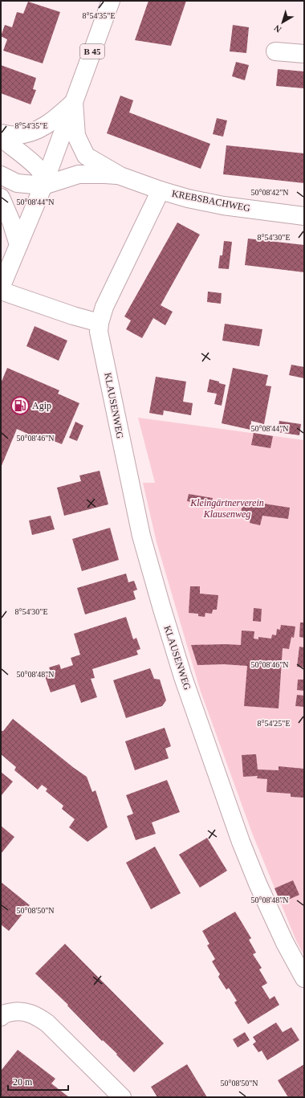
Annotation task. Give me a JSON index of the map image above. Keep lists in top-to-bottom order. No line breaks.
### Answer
{"streets":{"street":["B 45","KREBSBACHWEG","KLAUSENWEG"]},"crossings":[["B 45","KREBSBACHWEG"],["KREBSBACHWEG","KLAUSENWEG"]],"parks":["Kleingärtnerverein Klausenweg"],"places":{"fuel station":["Agip"]},"scale_bar":"20 m","north":"bottom left","coordinates":["8°54'35\"E","50°08'42\"N","50°08'44\"N","8°54'30\"E","50°08'46\"N","50°08'48\"N","8°54'25\"E","50°08'50\"N"]}
